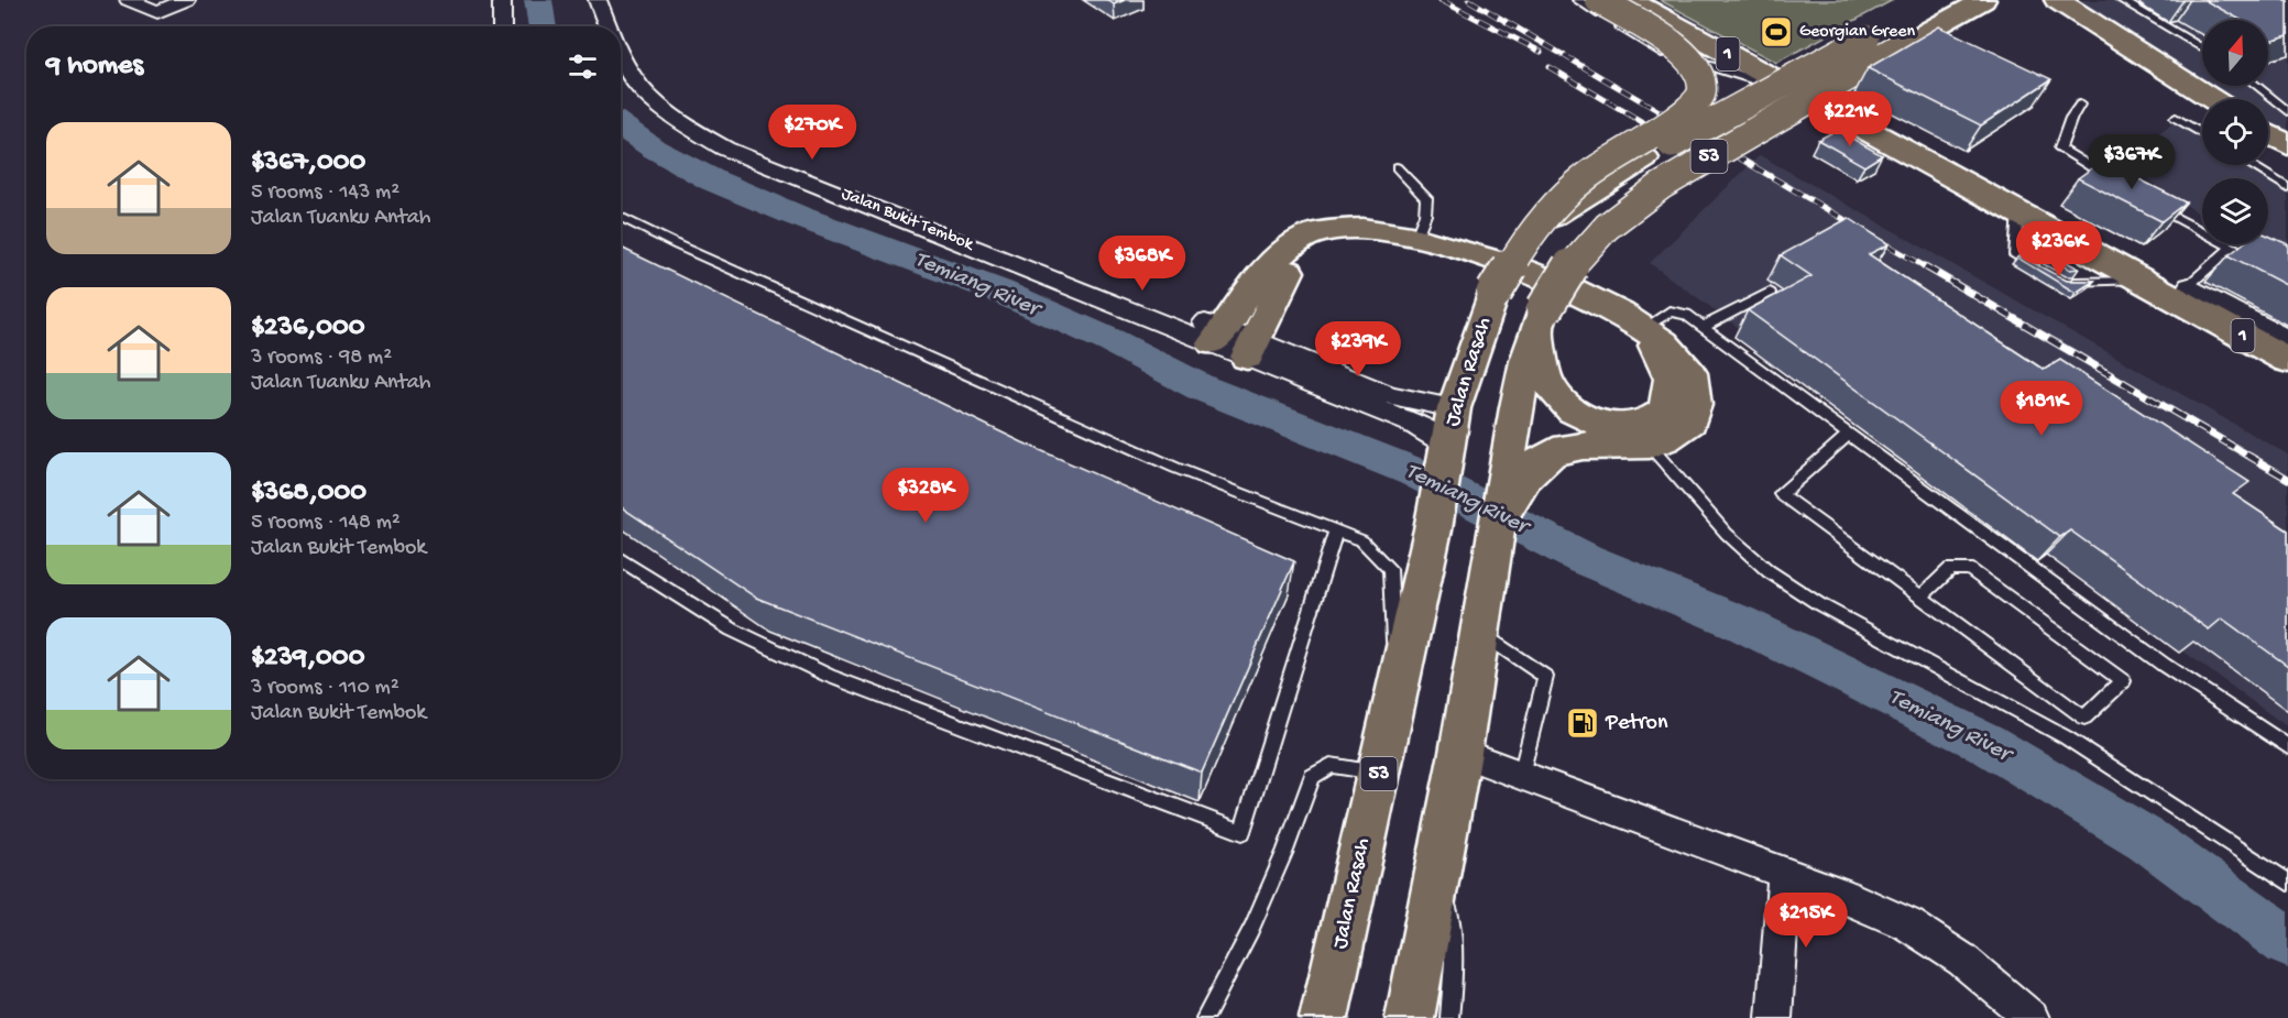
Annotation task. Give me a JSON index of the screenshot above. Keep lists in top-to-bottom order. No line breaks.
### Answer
{"streets":{"highway":["1","53","Jalan Rasah"],"street":["Jalan Bukit Tembok"]},"crossings":[["Jalan Bukit Tembok","Jalan Rasah"]],"water":["Temiang River"],"places":{"sports":["Georgian Green"],"fuel station":["Petron"]},"north":"top","page":{"heading":"9 homes","price":["$221K","$270K","$367K","$236K","$368K","$239K","$181K","$328K","$215K"],"list":[{"name":"$367,000","note":"5 rooms · 143 m² · Jalan Tuanku Antah"},{"name":"$236,000","note":"3 rooms · 98 m² · Jalan Tuanku Antah"},{"name":"$368,000","note":"5 rooms · 148 m² · Jalan Bukit Tembok"},{"name":"$239,000","note":"3 rooms · 110 m² · Jalan Bukit Tembok"}]}}
